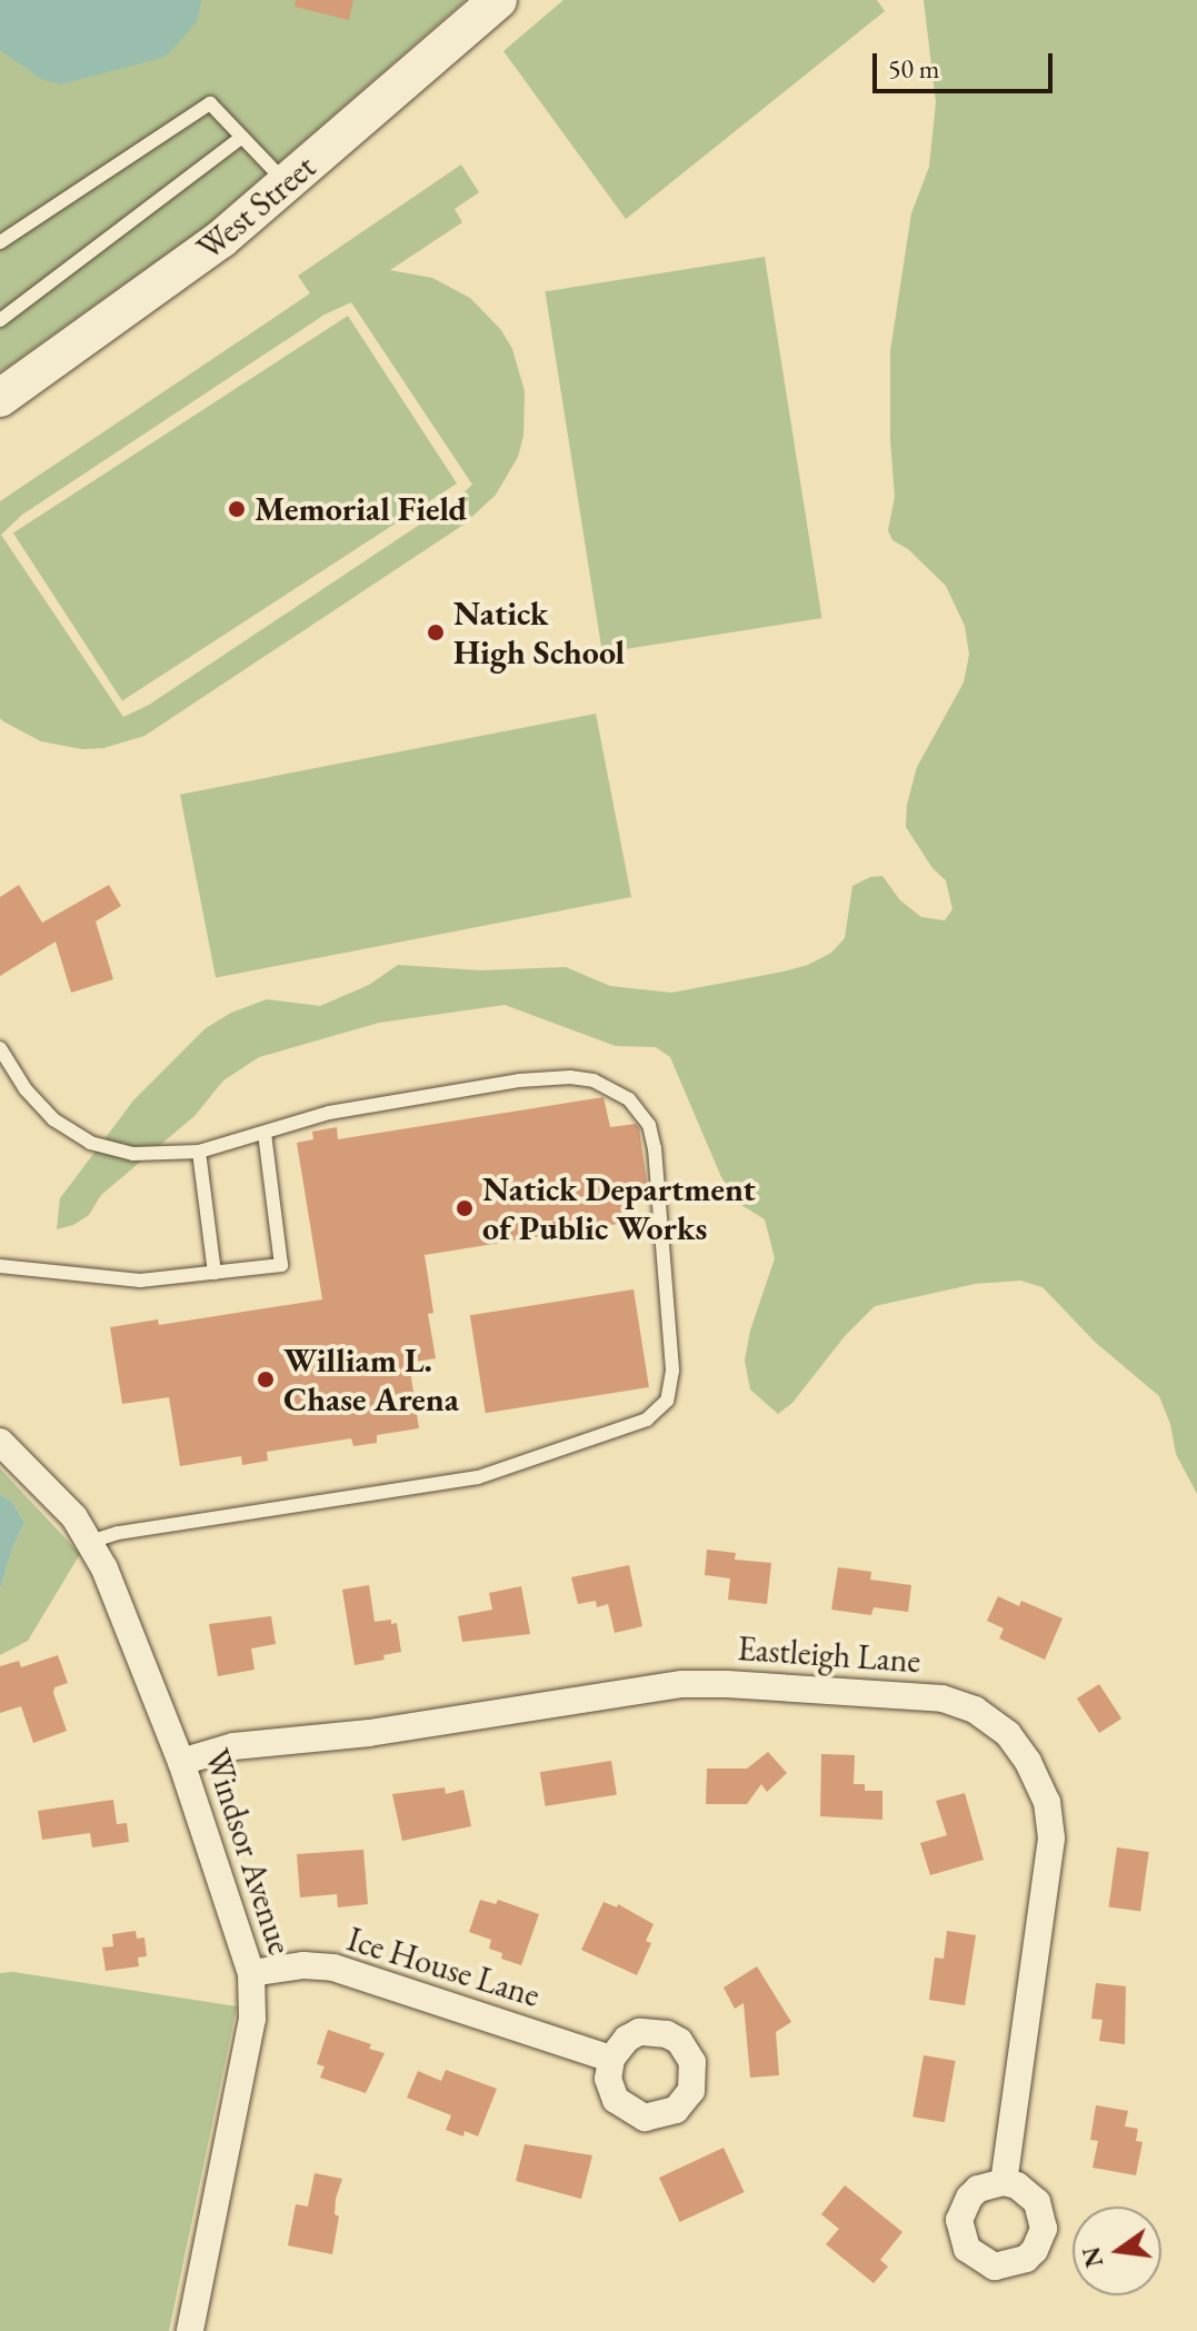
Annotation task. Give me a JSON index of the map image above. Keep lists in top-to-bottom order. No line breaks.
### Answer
{"streets":{"street":["West Street","Eastleigh Lane","Windsor Avenue","Ice House Lane"]},"crossings":[["Eastleigh Lane","Windsor Avenue"],["Windsor Avenue","Ice House Lane"]],"places":["Memorial Field","Natick High School","Natick Department of Public Works","William L. Chase Arena"],"scale_bar":"50 m","north":"left"}
